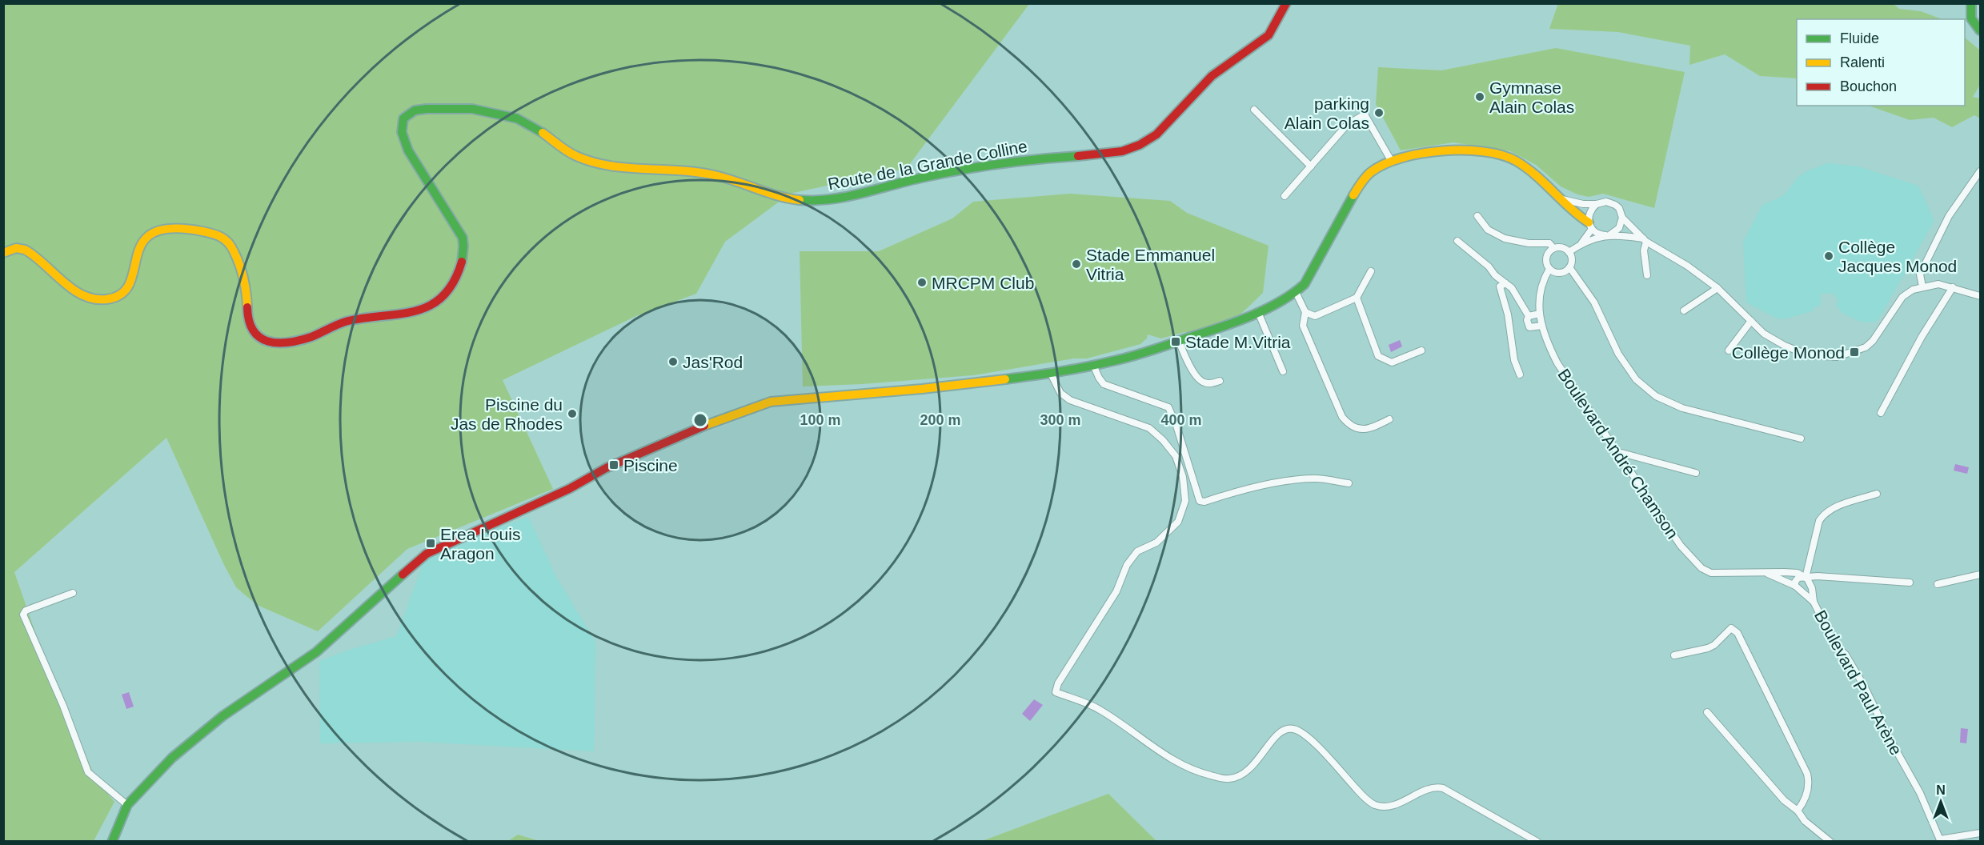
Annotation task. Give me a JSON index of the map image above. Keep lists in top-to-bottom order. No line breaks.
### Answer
{"streets":{"street":["Route de la Grande Colline","Boulevard André Chamson","Boulevard Paul Arène"]},"crossings":[["Boulevard André Chamson","Boulevard Paul Arène"]],"places":{"other":["Gymnase Alain Colas","parking Alain Colas","Collège Jacques Monod","Stade Emmanuel Vitria","MRCPM Club","Jas'Rod","Piscine du Jas de Rhodes"],"transit":["Stade M.Vitria","Collège Monod","Piscine","Erea Louis Aragon"]},"legend":["Fluide","Ralenti","Bouchon"],"north":"top","rings":["100 m","200 m","300 m","400 m"]}
